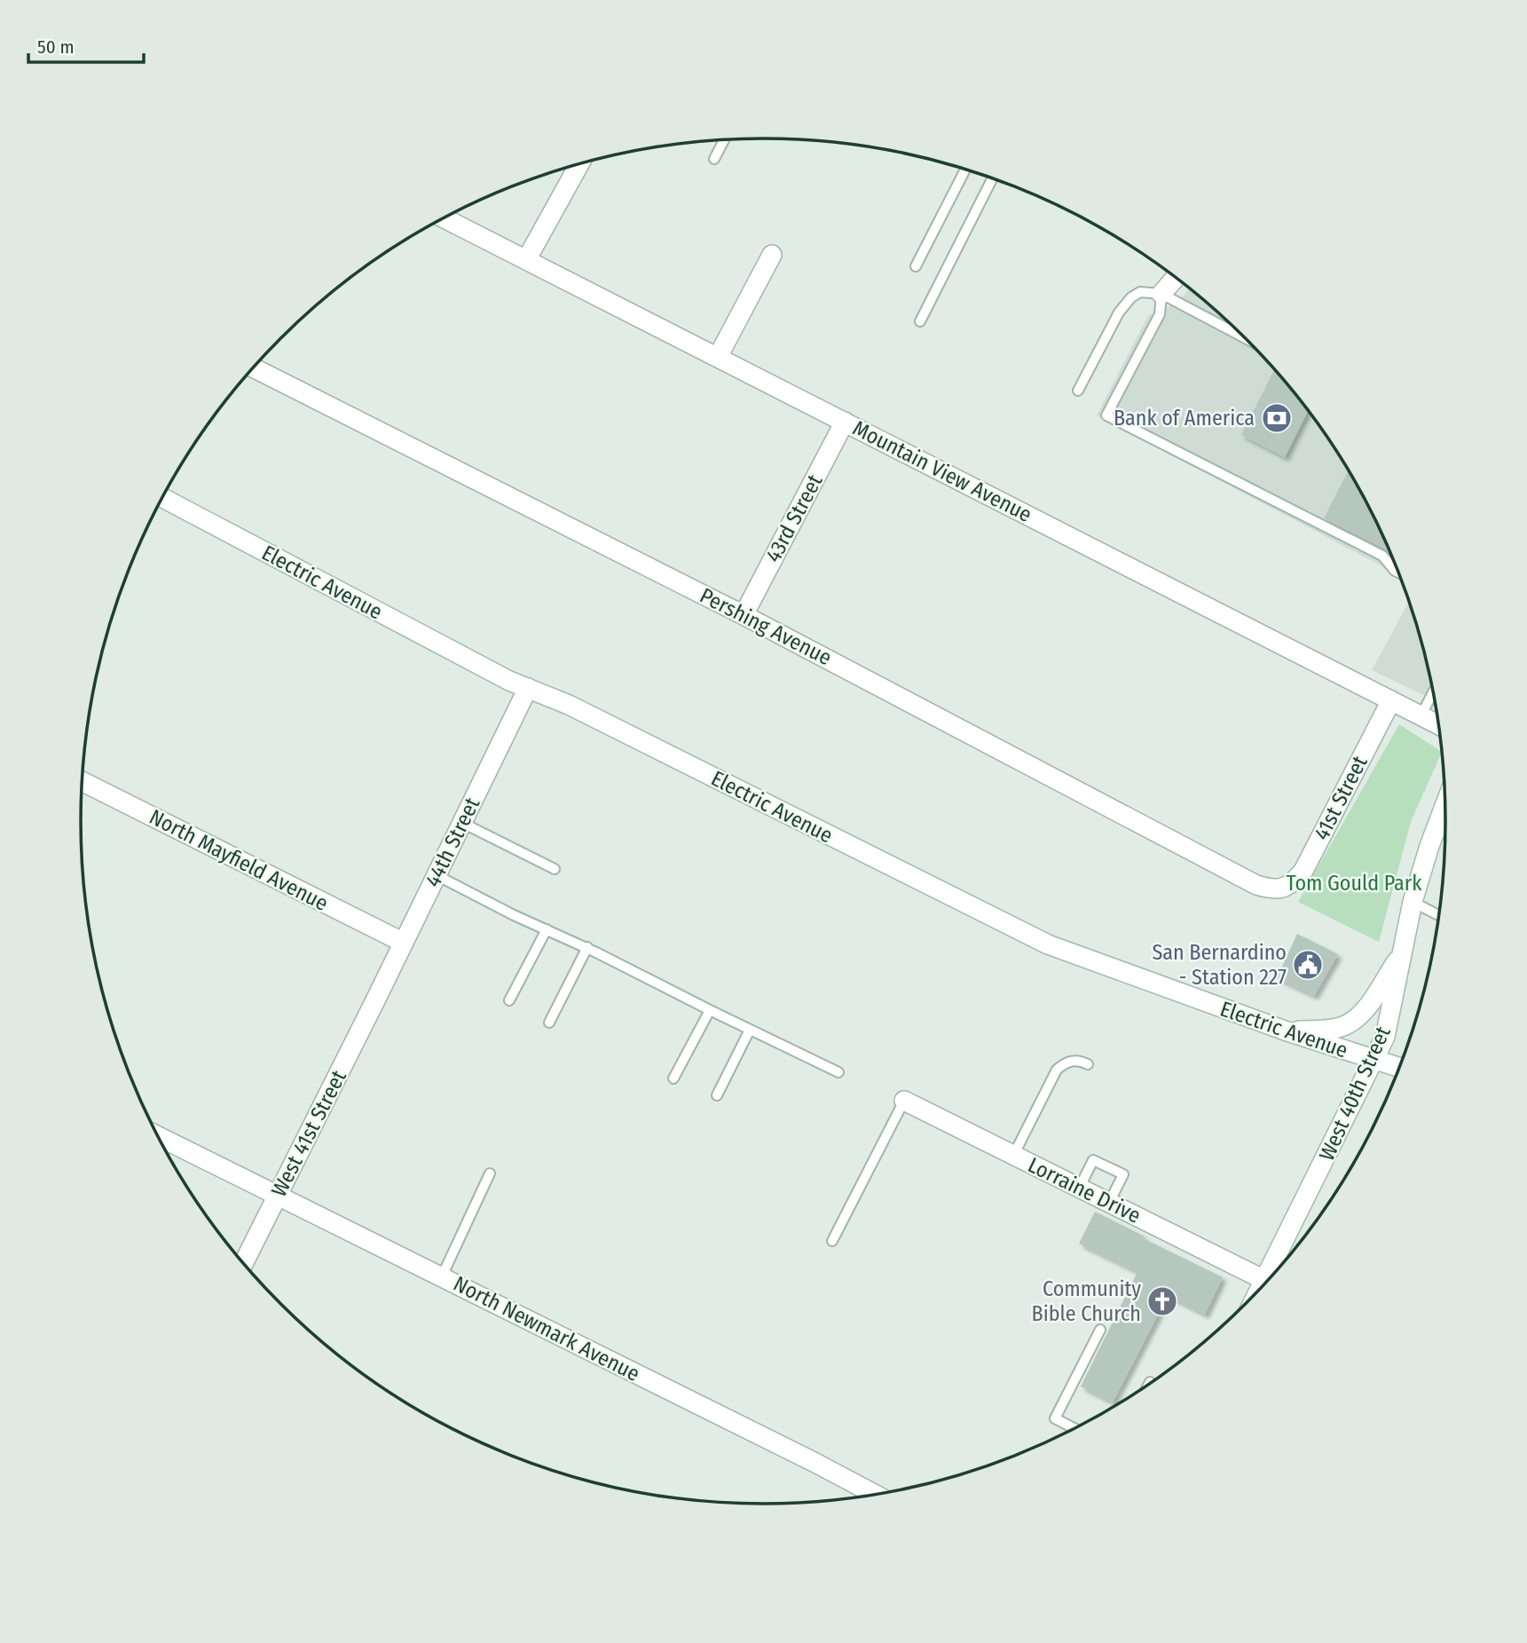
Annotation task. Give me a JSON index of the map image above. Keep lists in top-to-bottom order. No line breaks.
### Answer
{"streets":{"street":["Mountain View Avenue","43rd Street","Electric Avenue","Pershing Avenue","41st Street","44th Street","North Mayfield Avenue","West 40th Street","West 41st Street","Lorraine Drive","North Newmark Avenue"]},"crossings":[["Mountain View Avenue","43rd Street"],["Mountain View Avenue","41st Street"],["43rd Street","Pershing Avenue"],["Electric Avenue","44th Street"],["Electric Avenue","West 40th Street"],["Pershing Avenue","41st Street"],["44th Street","North Mayfield Avenue"],["44th Street","West 41st Street"],["West 40th Street","Lorraine Drive"],["West 41st Street","North Newmark Avenue"]],"parks":["Tom Gould Park"],"places":{"bank":["Bank of America"],"public building":["San Bernardino - Station 227"],"church":["Community Bible Church"]},"scale_bar":"50 m"}
